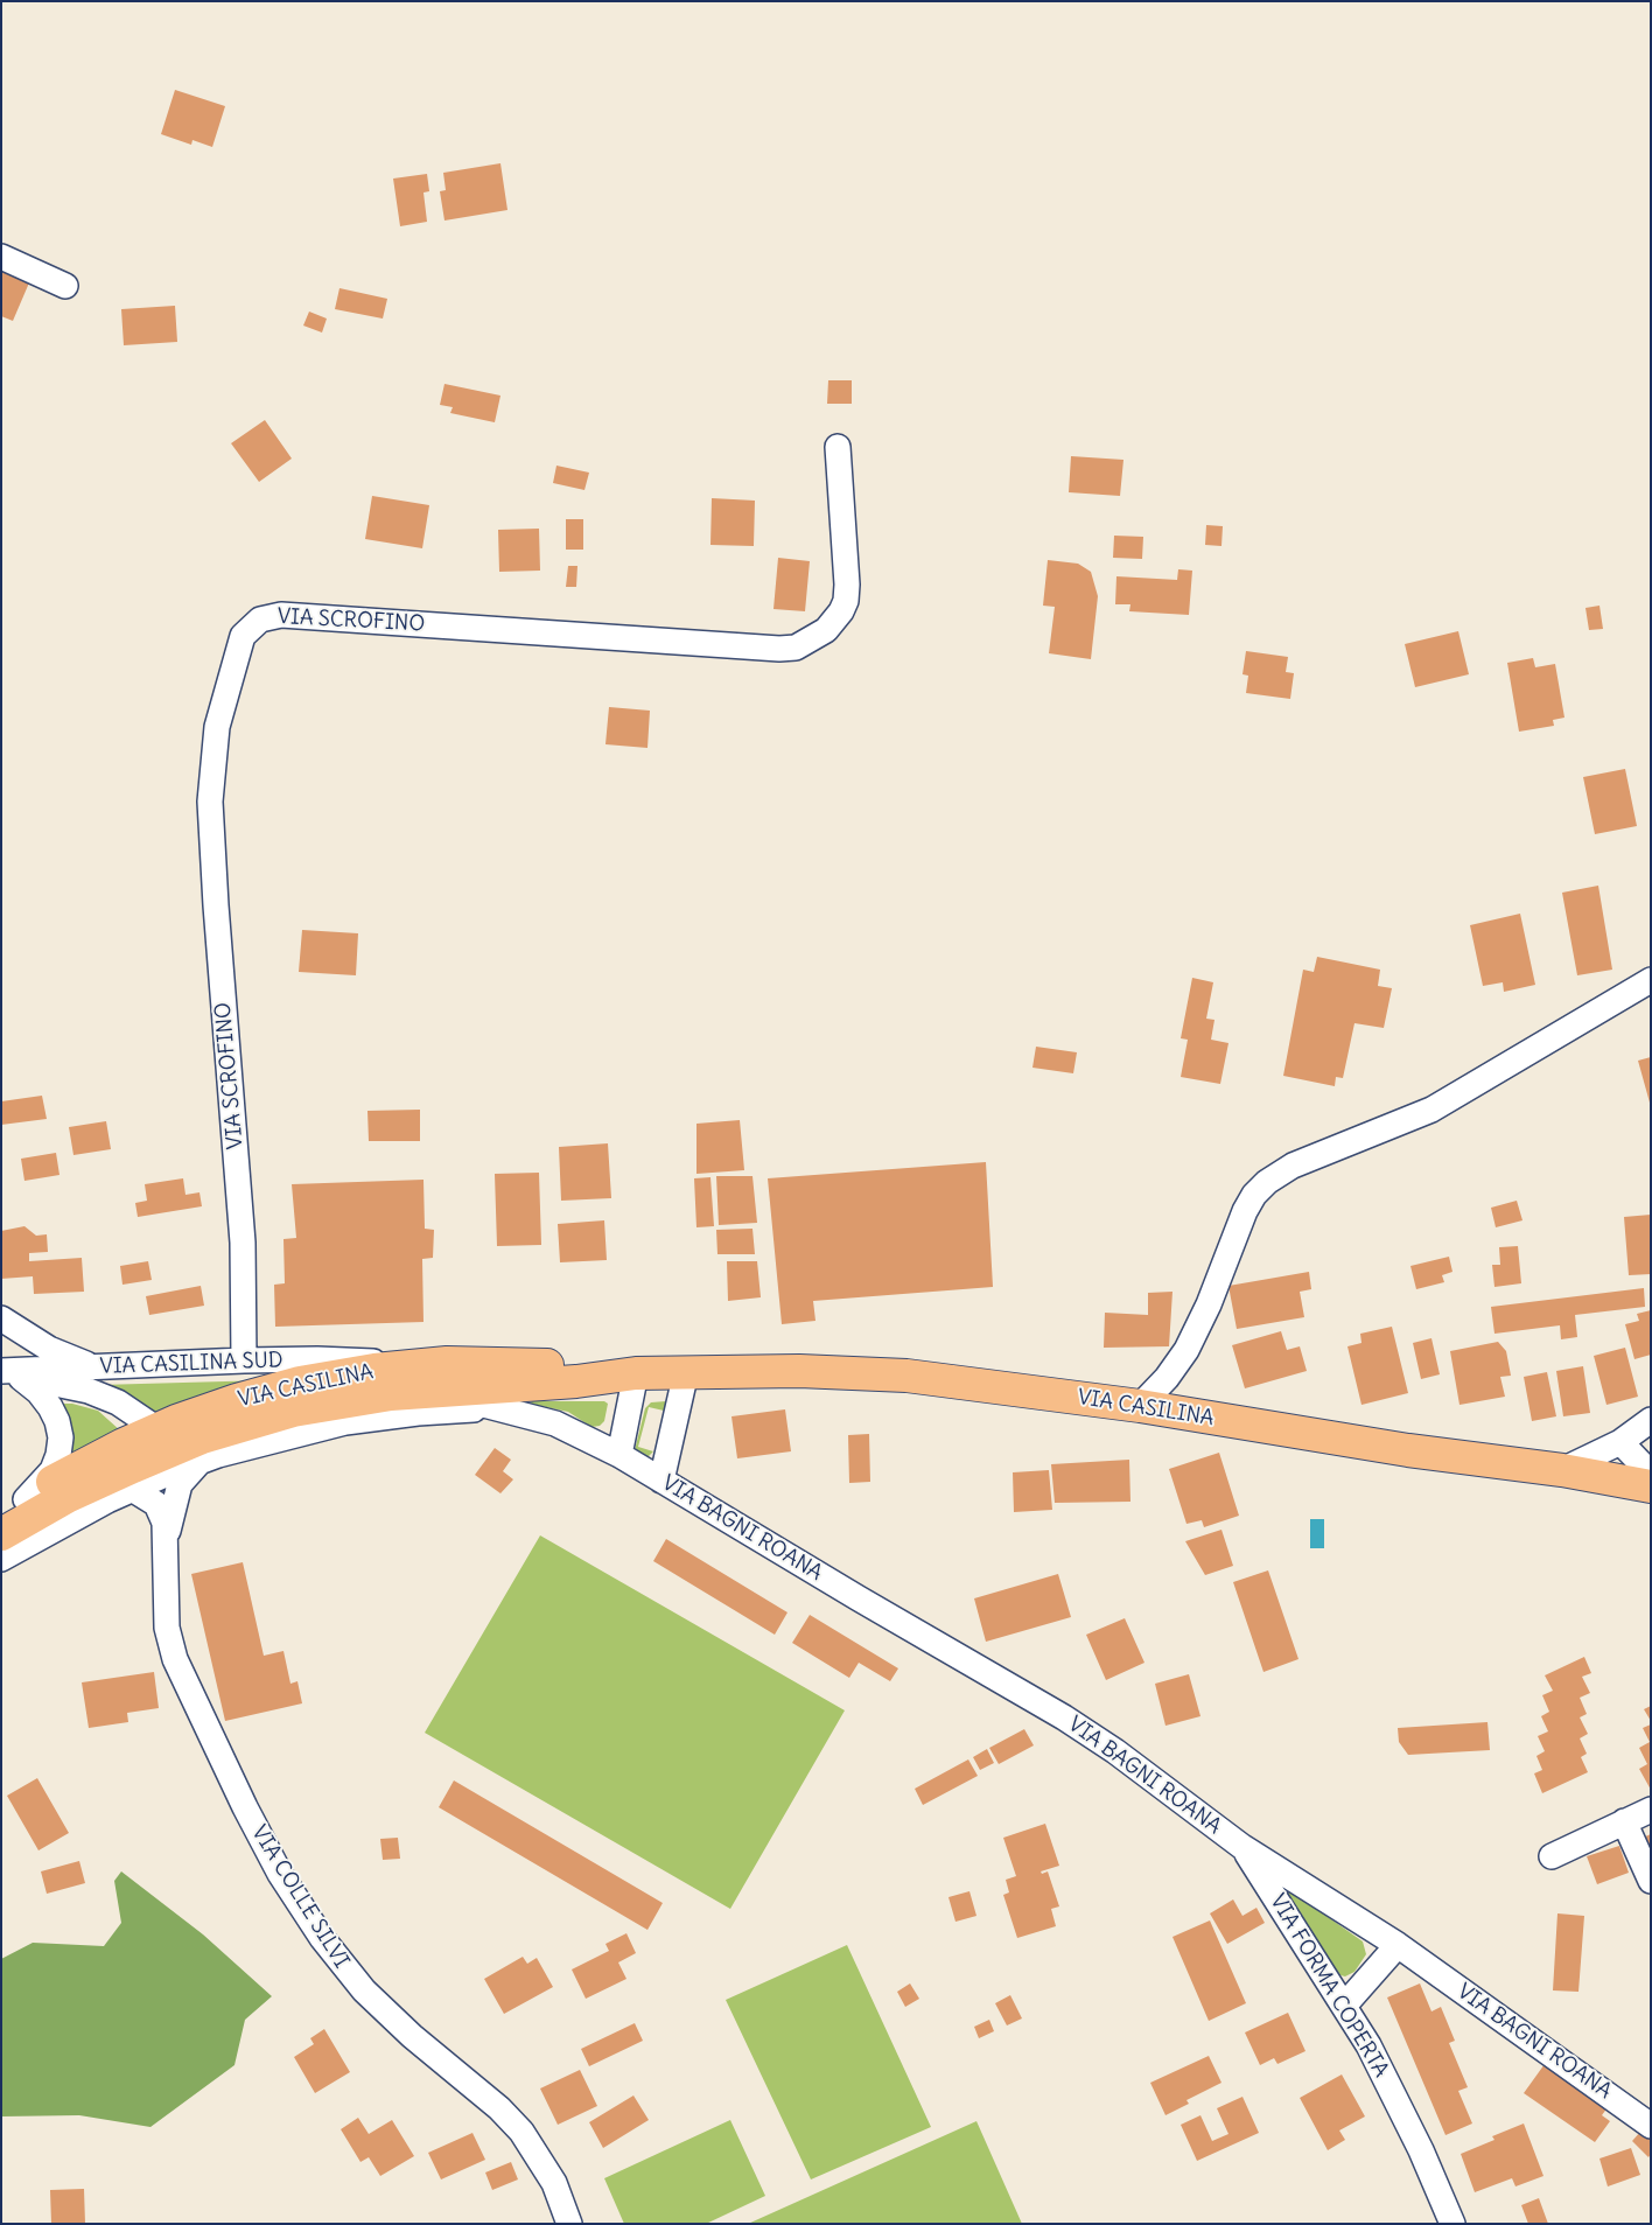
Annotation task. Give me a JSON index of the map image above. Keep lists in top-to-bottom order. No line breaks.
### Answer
{"streets":{"main road":["VIA CASILINA"],"street":["VIA SCROFINO","VIA CASILINA SUD","VIA BAGNI ROANA","VIA COLLE SILVI","VIA FORMA COPERTA"]},"crossings":[["VIA SCROFINO","VIA CASILINA SUD"],["VIA CASILINA SUD","VIA CASILINA"],["VIA CASILINA","VIA BAGNI ROANA"],["VIA BAGNI ROANA","VIA FORMA COPERTA"]]}
